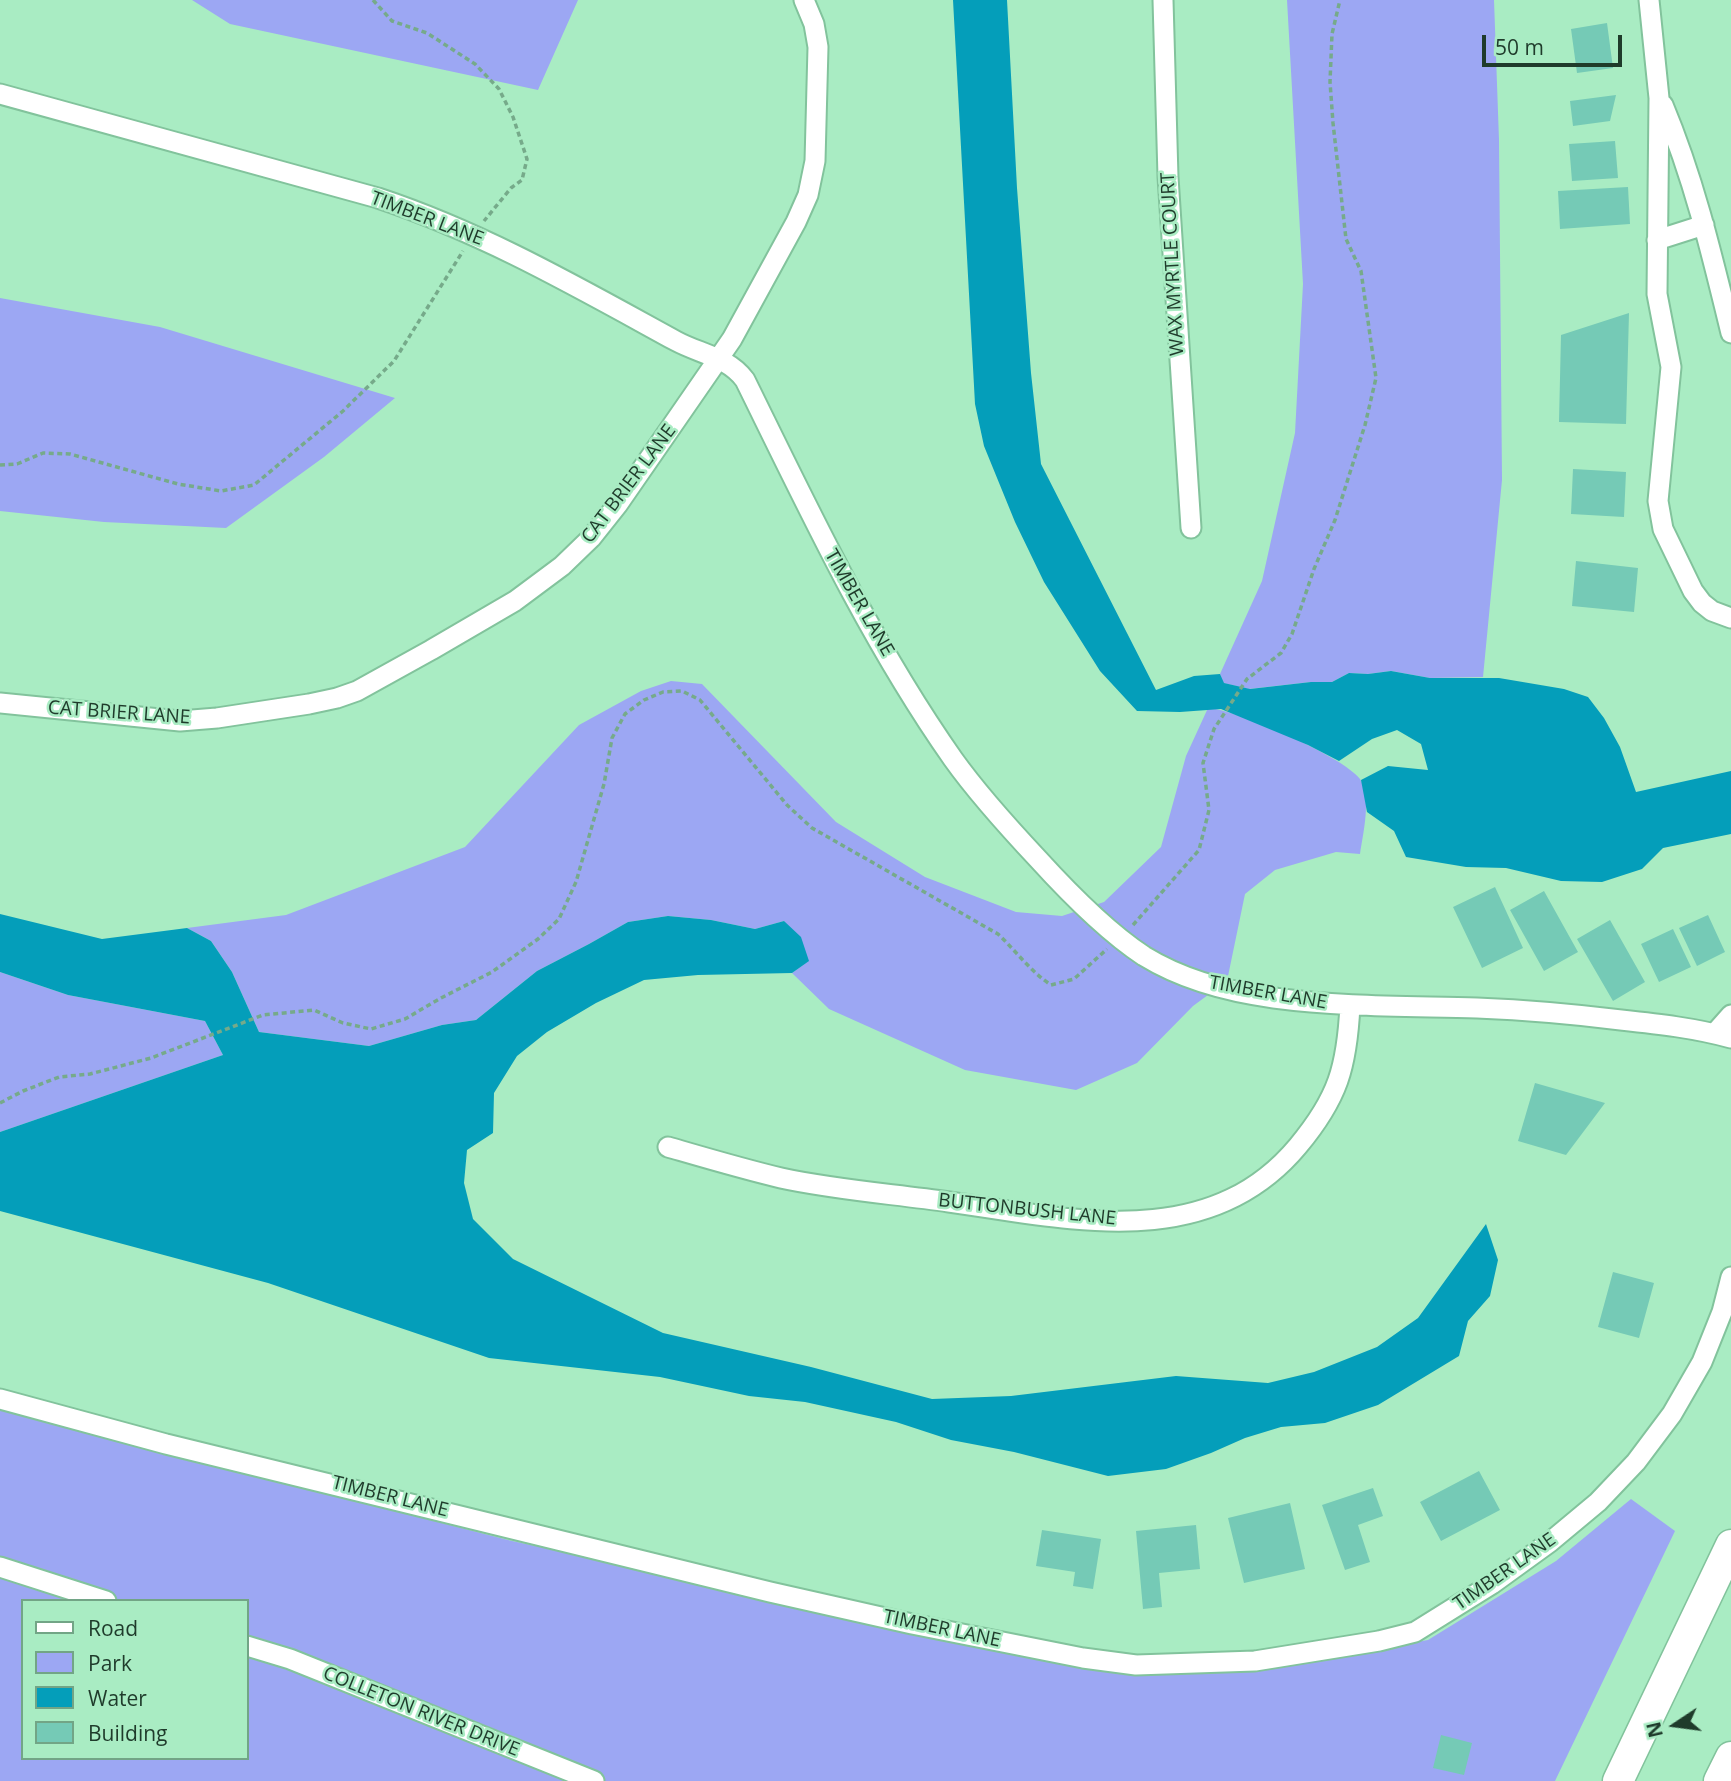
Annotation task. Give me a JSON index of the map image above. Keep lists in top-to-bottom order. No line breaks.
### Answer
{"streets":{"street":["TIMBER LANE","WAX MYRTLE COURT","CAT BRIER LANE","BUTTONBUSH LANE","COLLETON RIVER DRIVE"]},"crossings":[["TIMBER LANE","CAT BRIER LANE"],["TIMBER LANE","BUTTONBUSH LANE"]],"legend":["Road","Park","Water","Building"],"scale_bar":"50 m","north":"left"}
